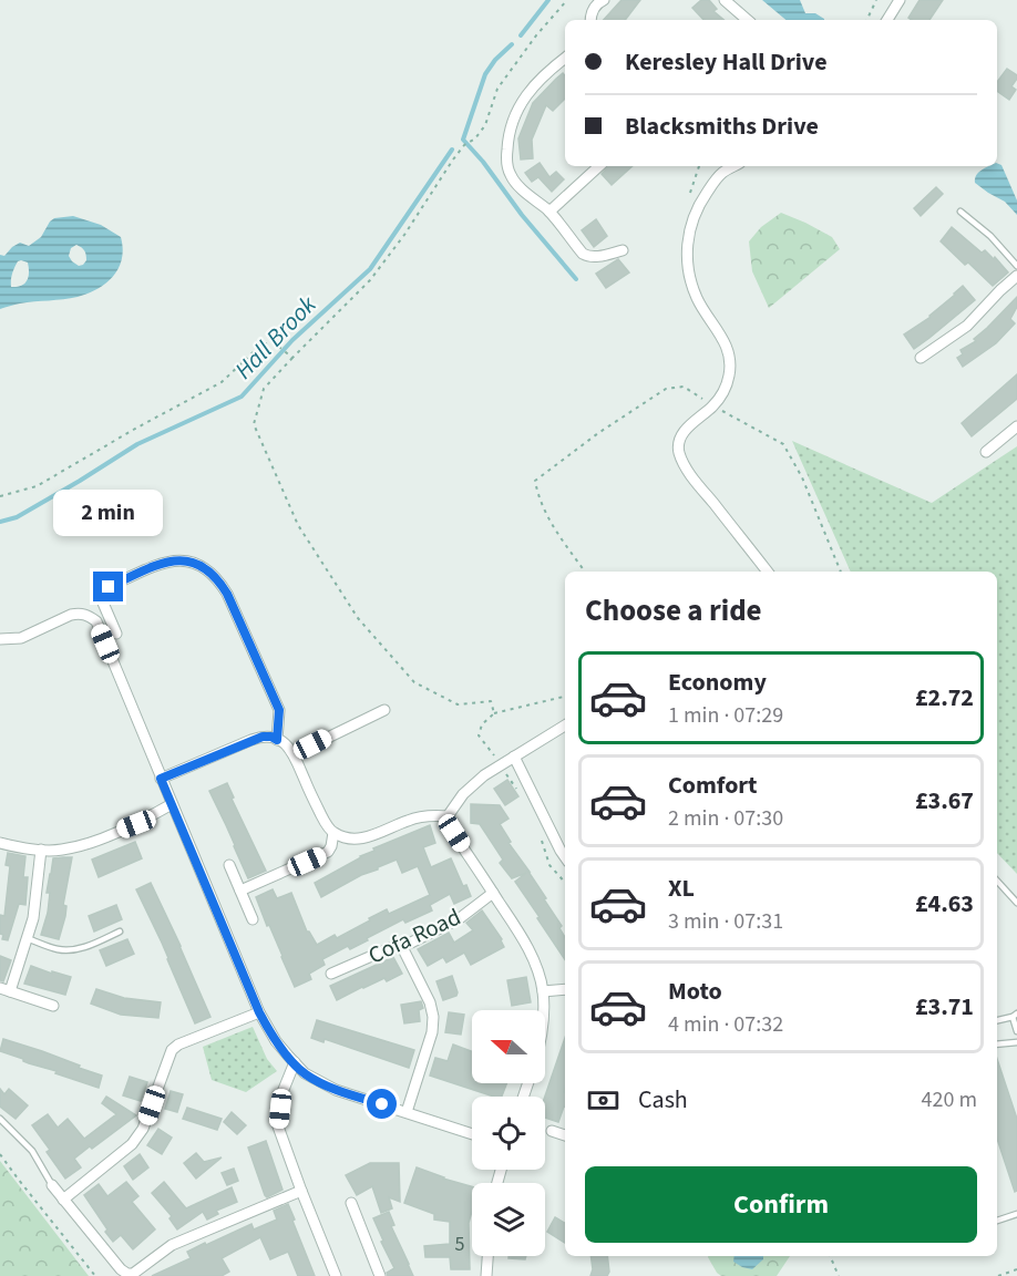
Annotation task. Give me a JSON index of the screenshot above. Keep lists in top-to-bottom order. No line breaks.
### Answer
{"streets":{"street":["Cofa Road"]},"water":["Hall Brook"],"house_numbers":["5"],"north":"left","page":{"banner":["Keresley Hall Drive","Blacksmiths Drive"],"bubble":"2 min","heading":"Choose a ride","list":[{"name":"Economy","note":"1 min · 07:29","value":"£2.72"},{"name":"Comfort","note":"2 min · 07:30","value":"£3.67"},{"name":"XL","note":"3 min · 07:31","value":"£4.63"},{"name":"Moto","note":"4 min · 07:32","value":"£3.71"}],"pay":["Cash","420 m"],"buttons":"Confirm"}}
